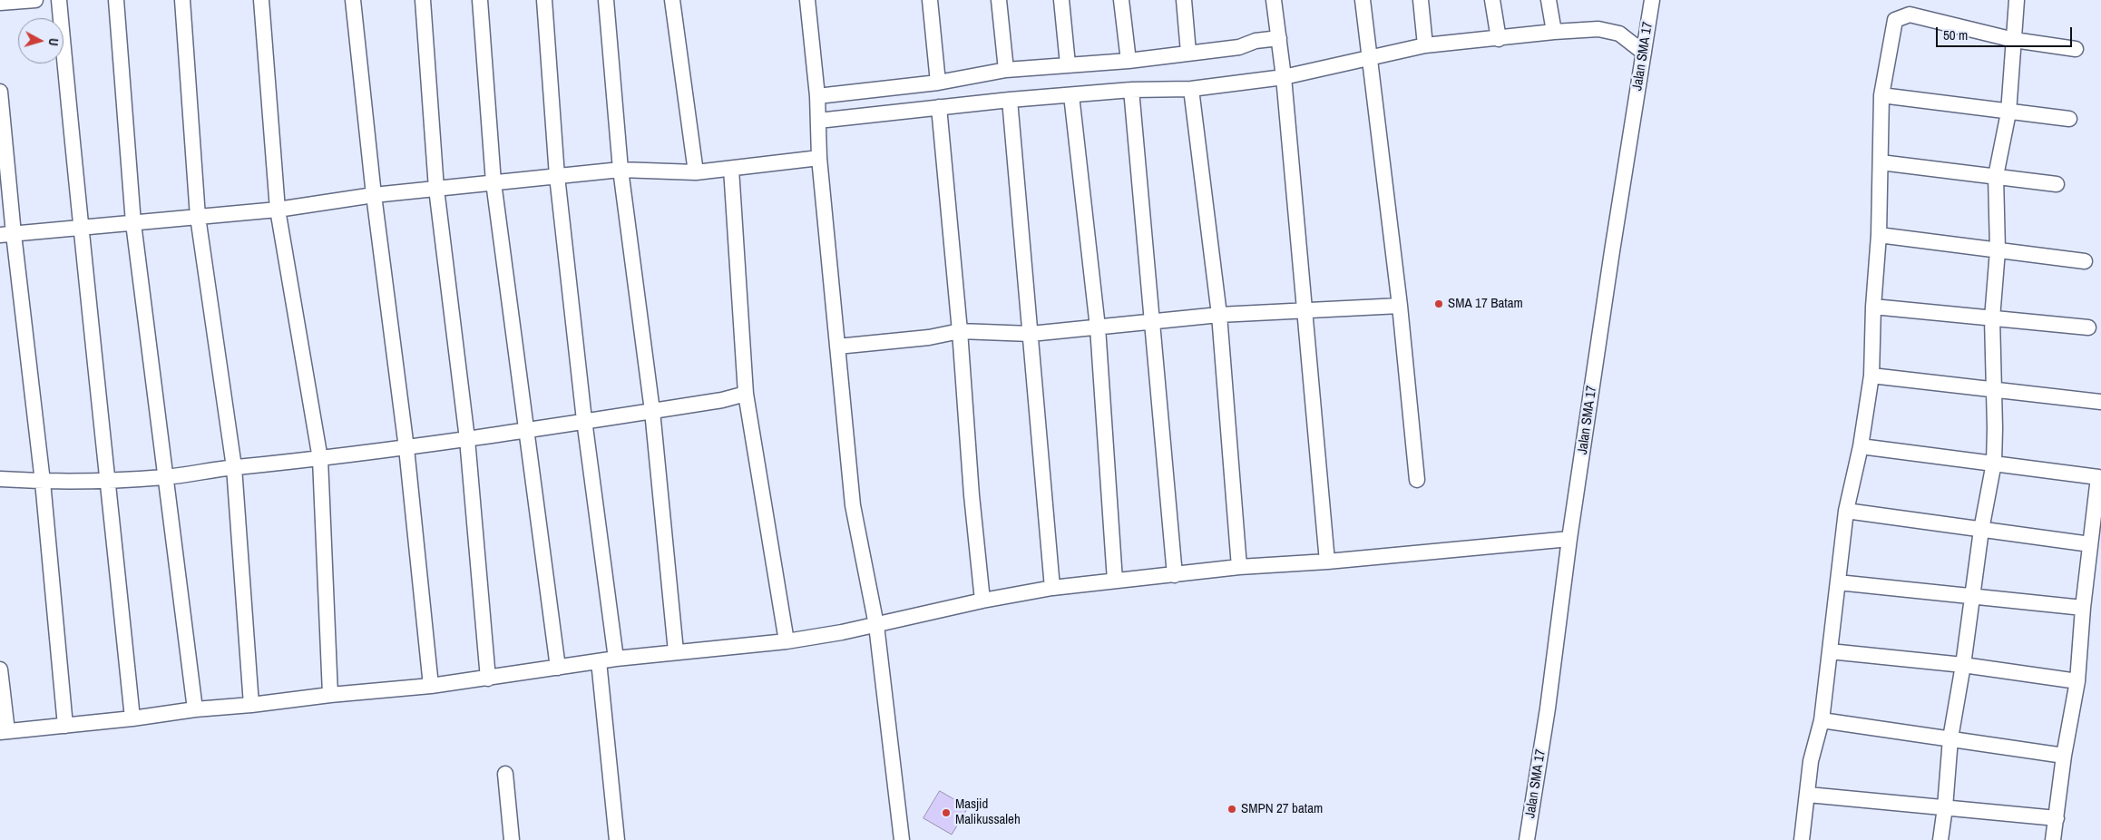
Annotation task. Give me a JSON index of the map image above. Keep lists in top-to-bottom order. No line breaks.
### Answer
{"streets":{"street":["Jalan SMA 17"]},"places":["SMA 17 Batam","SMPN 27 batam","Masjid Malikussaleh"],"scale_bar":"50 m","north":"right"}
